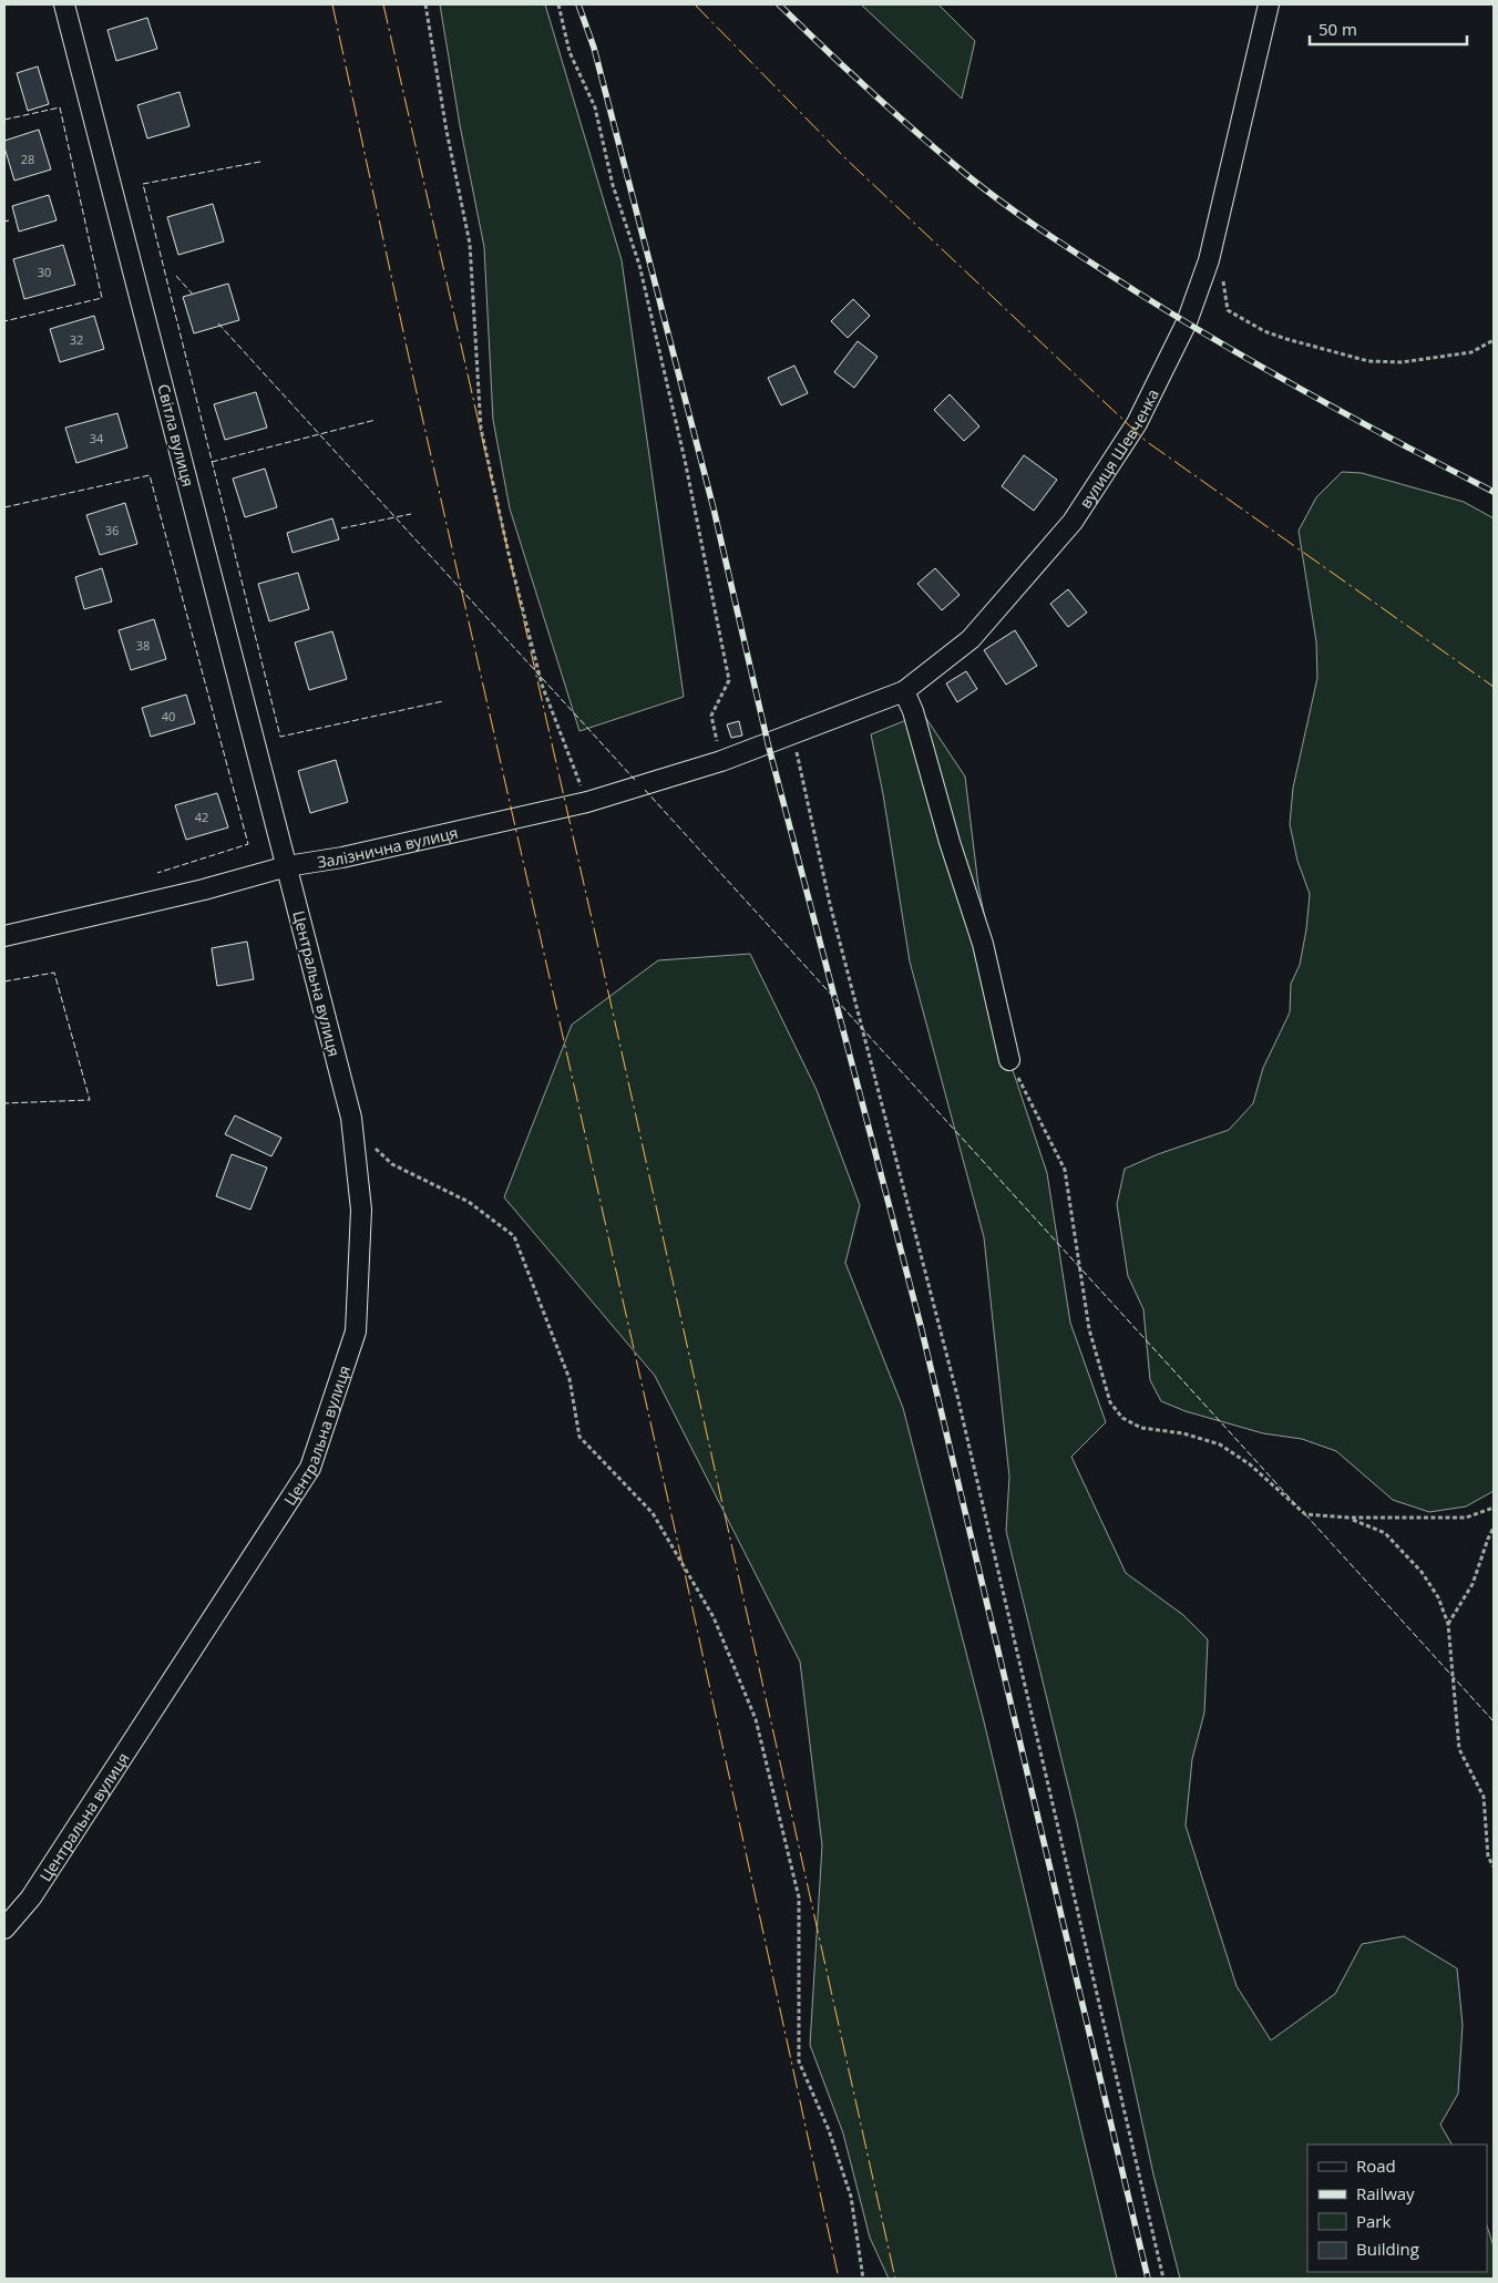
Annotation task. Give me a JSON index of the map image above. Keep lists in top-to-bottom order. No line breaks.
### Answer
{"streets":{"street":["Світла вулиця","вулиця Шевченка","Залізнична вулиця","Центральна вулиця"]},"crossings":[["Світла вулиця","Залізнична вулиця"],["Світла вулиця","Центральна вулиця"],["вулиця Шевченка","Залізнична вулиця"],["Залізнична вулиця","Центральна вулиця"]],"house_numbers":["28","30","32","34","36","38","40","42"],"legend":["Road","Railway","Park","Building"],"scale_bar":"50 m"}
